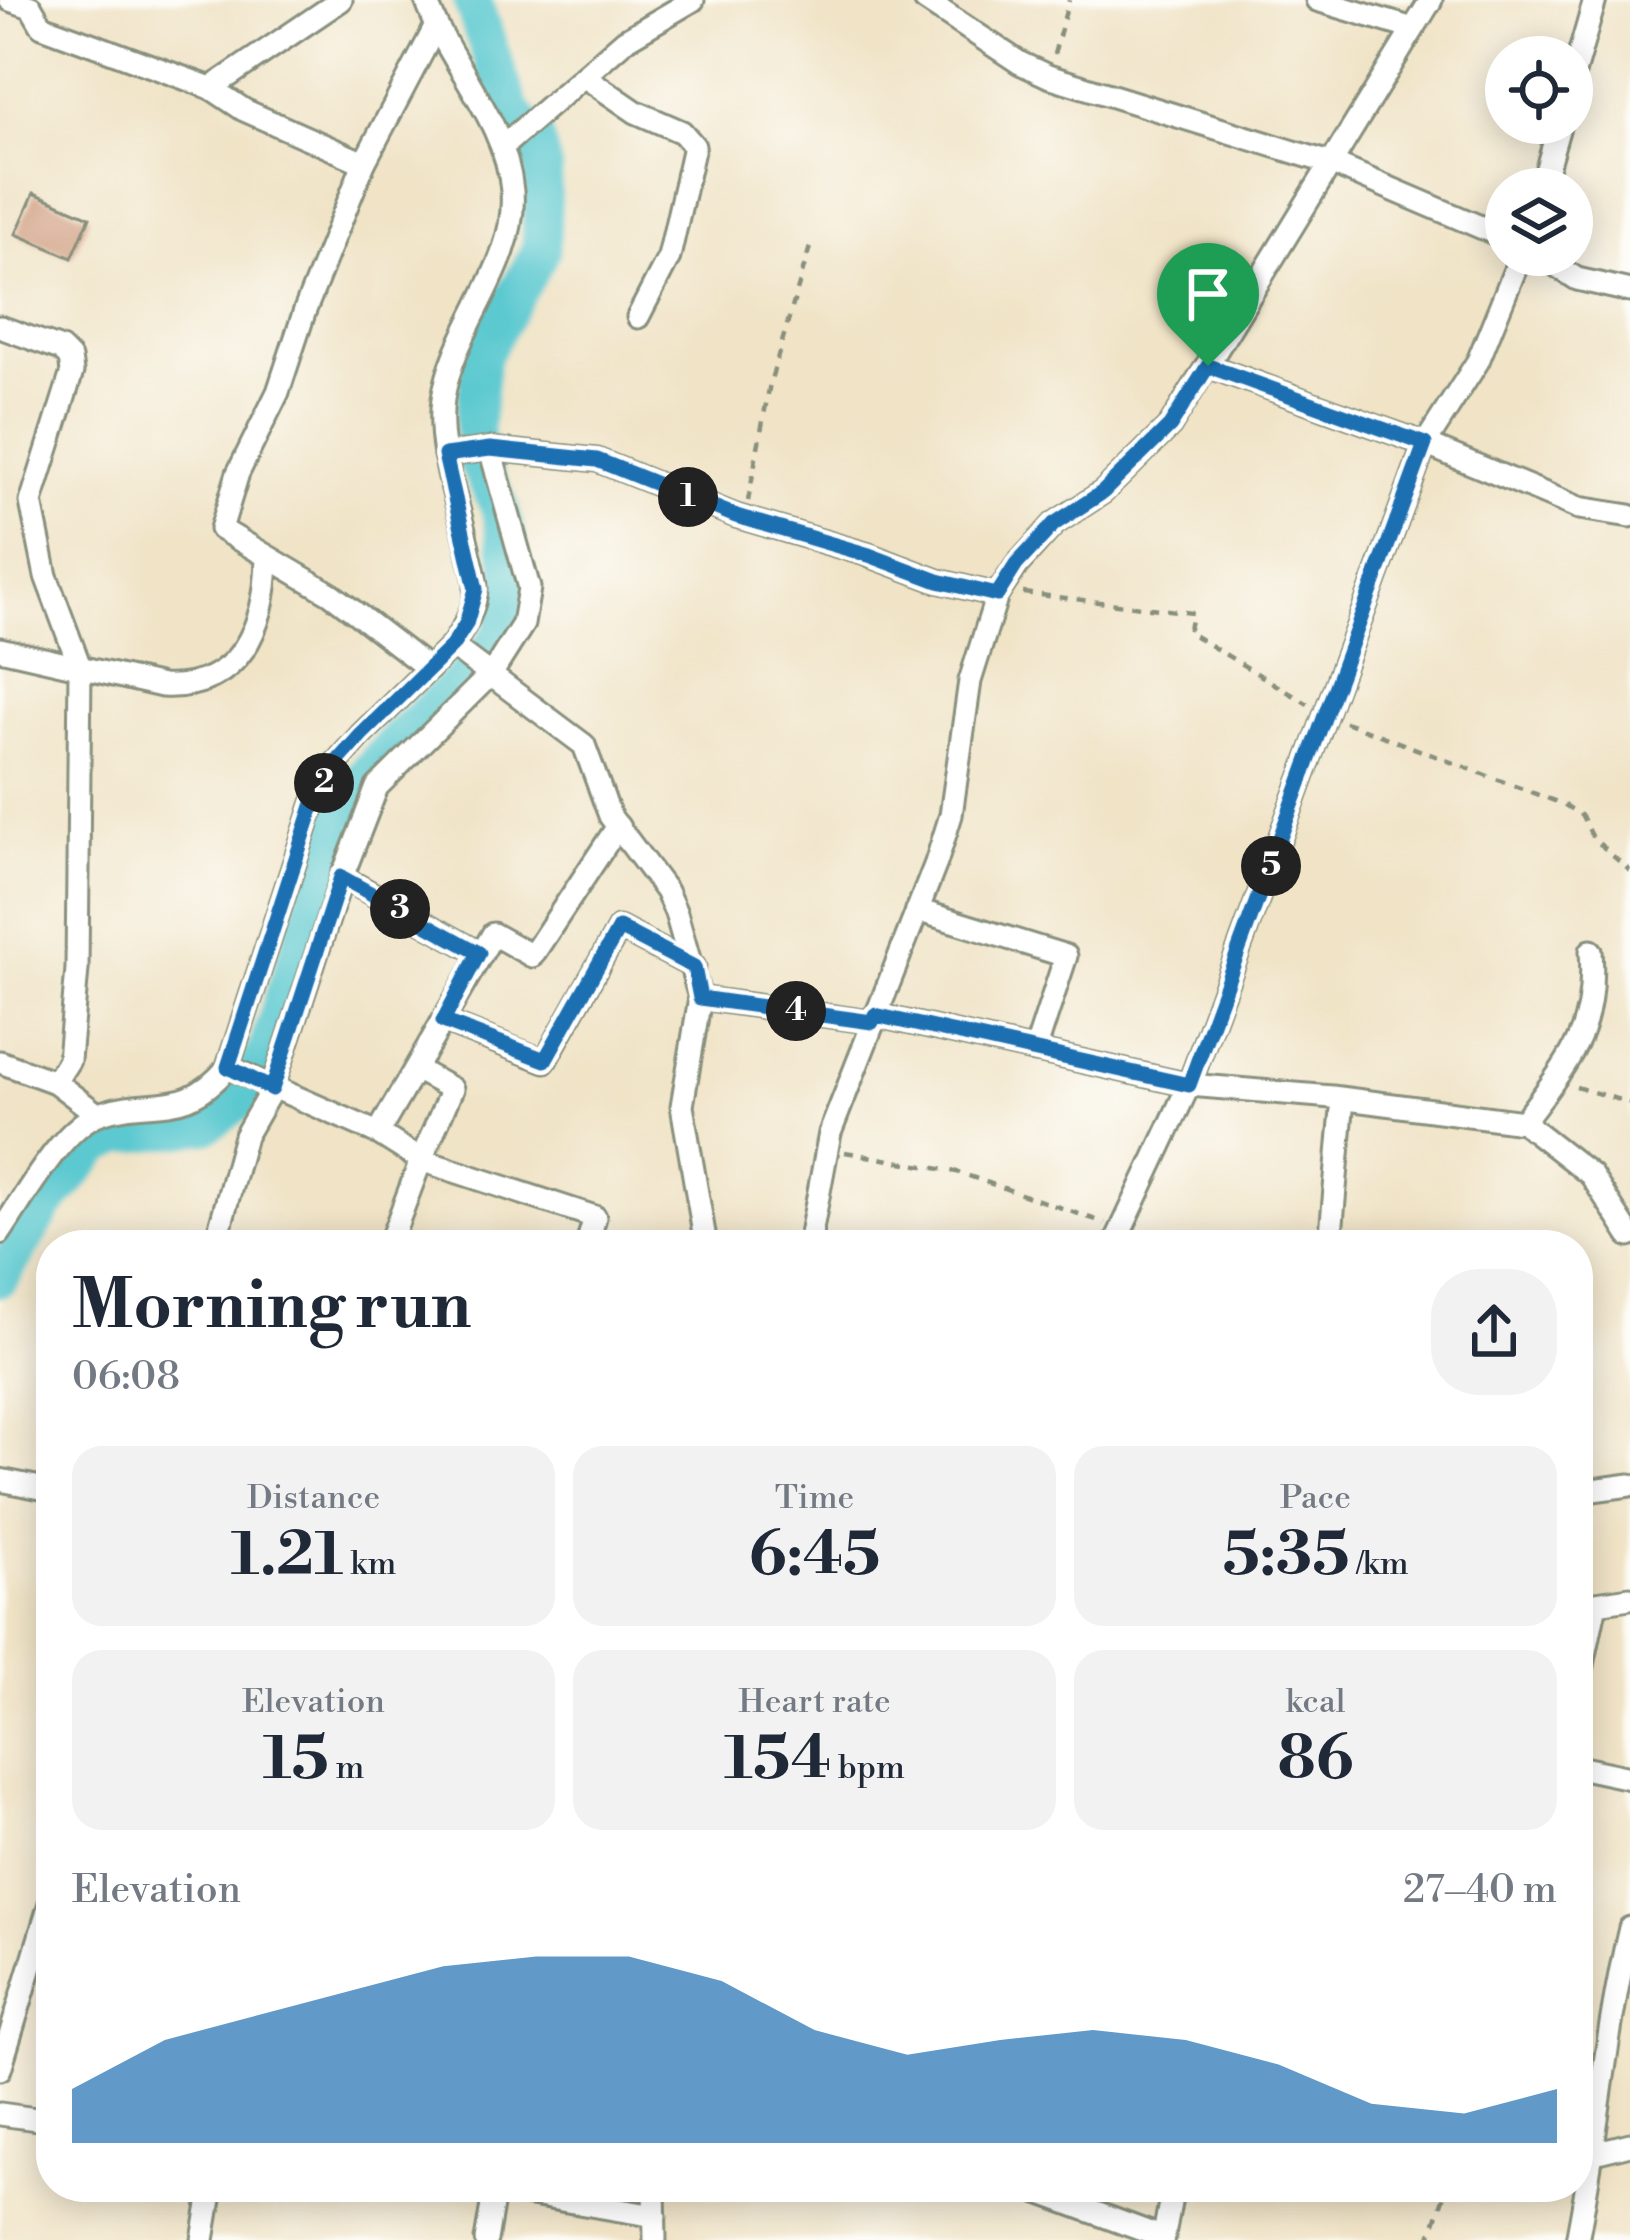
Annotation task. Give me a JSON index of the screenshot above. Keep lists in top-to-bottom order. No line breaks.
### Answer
{"page":{"pins":["1","2","5","3","4"],"heading":["Morning run","06:08"],"stats":[["Distance","1.21 km"],["Time","6:45"],["Pace","5:35 /km"],["Elevation","15 m"],["Heart rate","154 bpm"],["kcal","86"]],"chart":["Elevation","27–40 m"]}}
